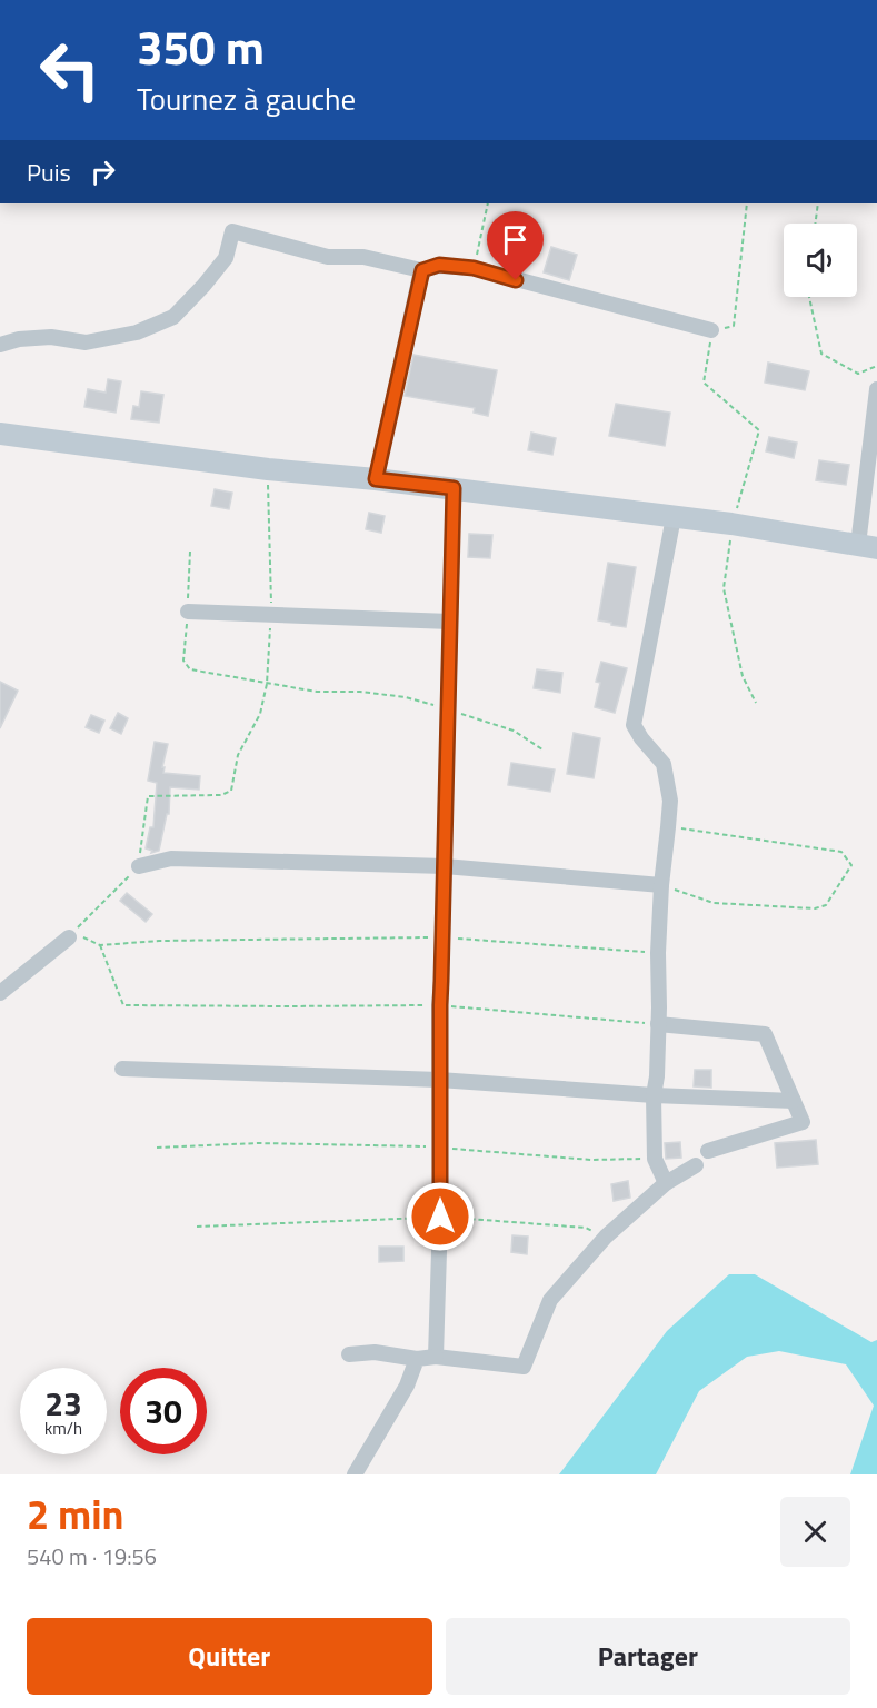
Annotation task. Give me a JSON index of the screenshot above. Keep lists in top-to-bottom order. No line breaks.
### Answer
{"page":{"turn":["350 m","Tournez à gauche"],"then":"Puis","speed":"23 km/h","limit":"30","heading":["2 min","540 m · 19:56"],"buttons":["Quitter","Partager"]}}
